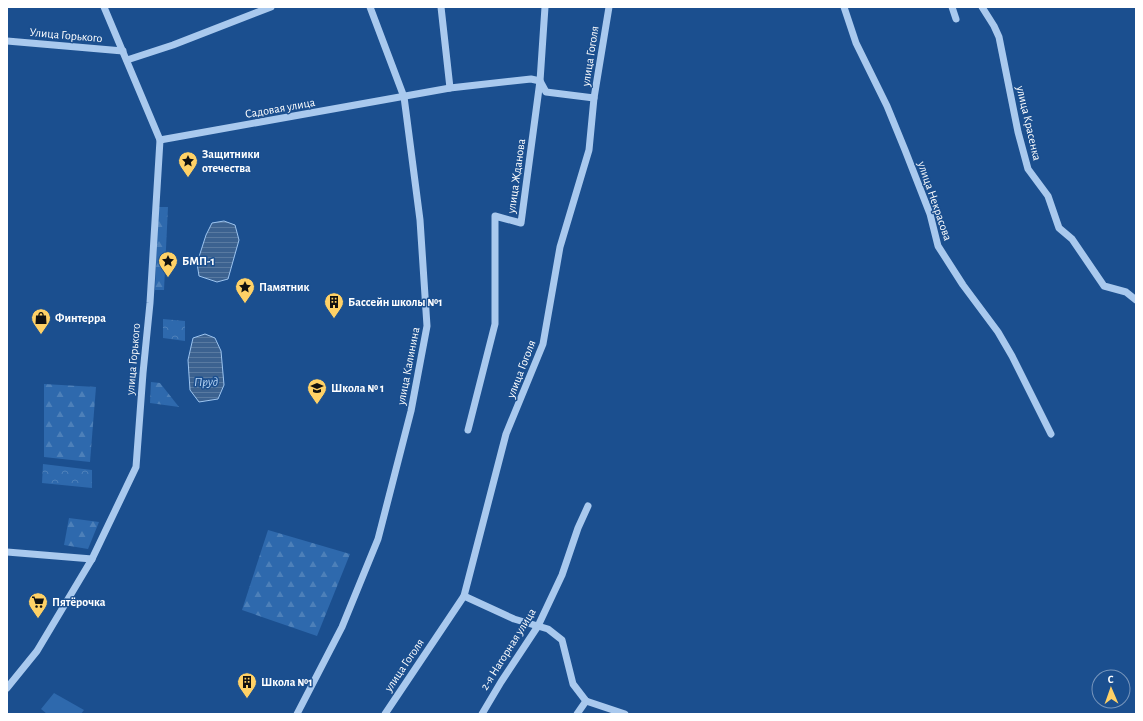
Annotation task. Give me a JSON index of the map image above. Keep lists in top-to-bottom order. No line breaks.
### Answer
{"streets":{"street":["Улица Горького","улица Гоголя","Садовая улица","улица Красенка","улица Жданова","улица Некрасова","улица Горького","улица Калинина","2-я Нагорная улица"]},"crossings":[["Улица Горького","улица Горького"],["Садовая улица","улица Жданова"],["Садовая улица","улица Горького"],["Садовая улица","улица Калинина"]],"water":["Пруд"],"places":{"place":["Защитники отечества","БМП-1","Памятник"],"building":["Бассейн школы №1","Школа №1"],"shop":["Финтерра"],"school or university":["Школа № 1"],"supermarket":["Пятёрочка"]},"north":"top"}
